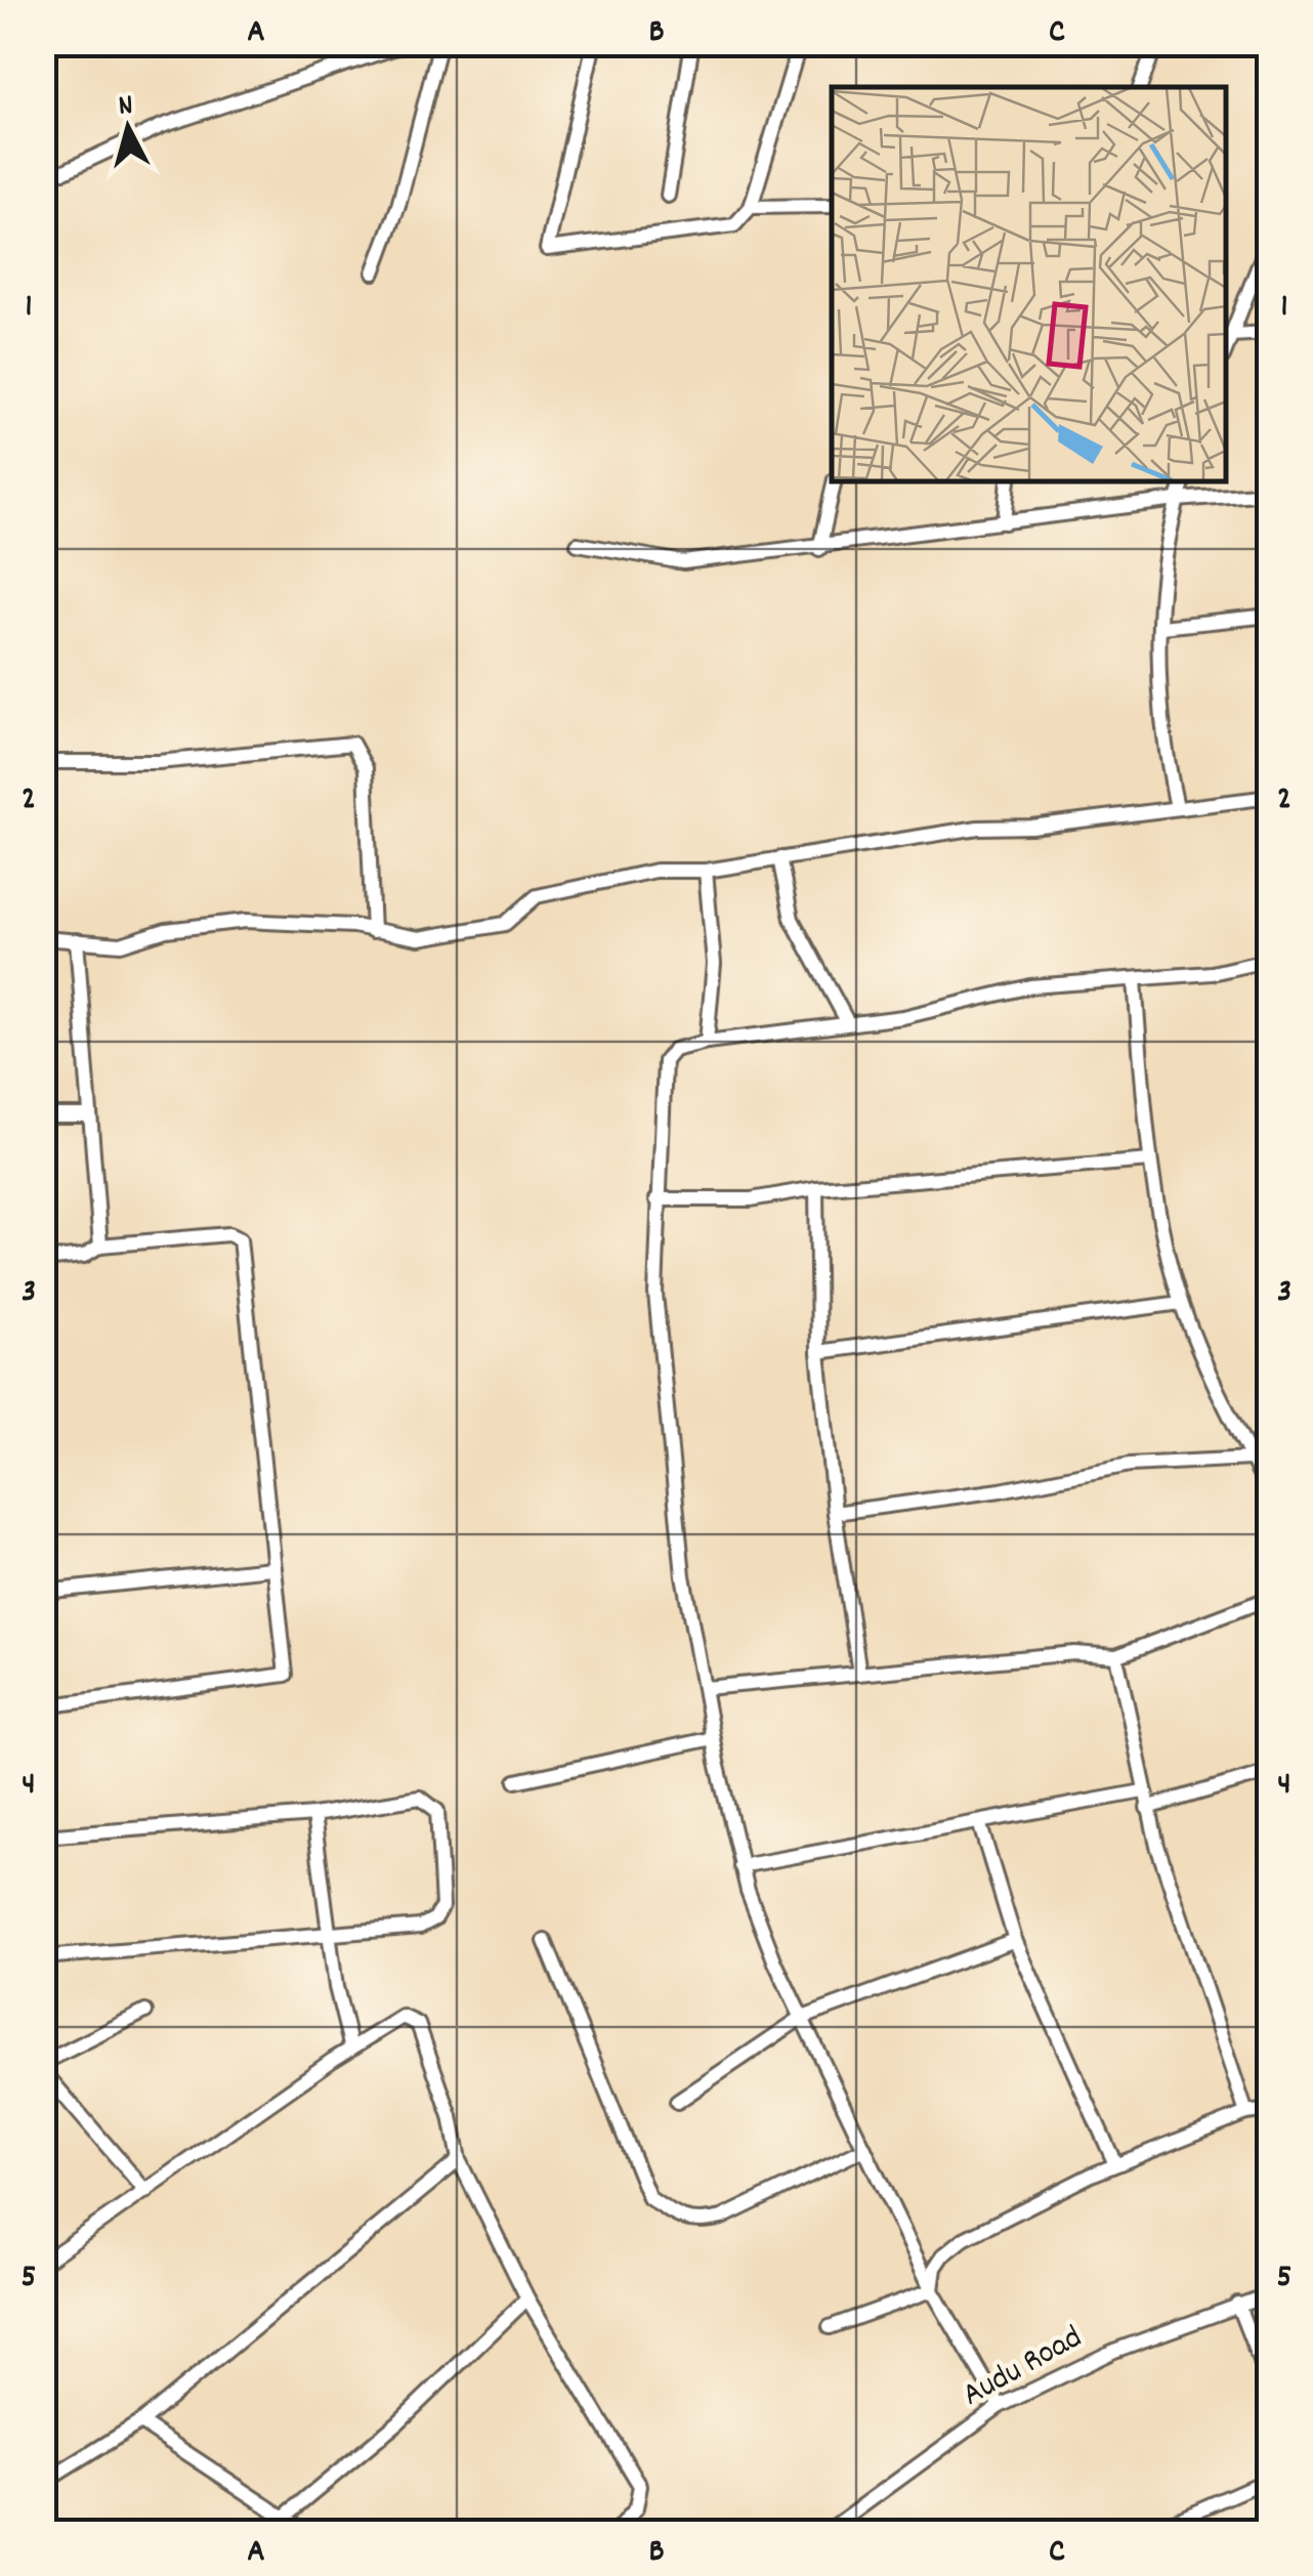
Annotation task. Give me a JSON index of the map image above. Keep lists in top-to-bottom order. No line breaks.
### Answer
{"streets":{"street":["Audu Road"]},"north":"top","grid":{"columns":["A","B","C"],"rows":["1","2","3","4","5"]}}
